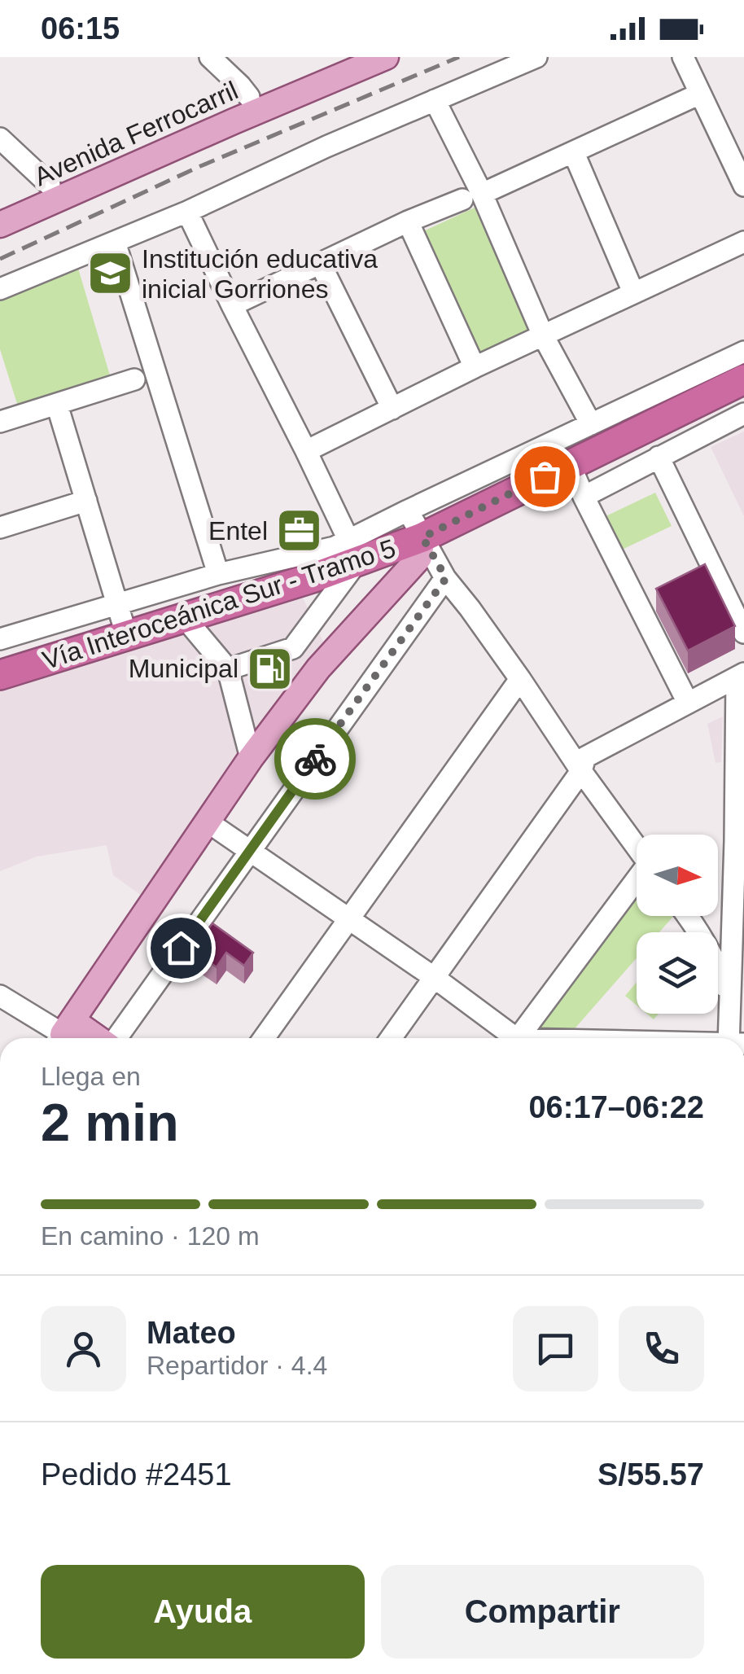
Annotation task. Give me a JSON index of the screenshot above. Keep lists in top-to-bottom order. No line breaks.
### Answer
{"streets":{"highway":["Vía Interoceánica Sur - Tramo 5"],"main road":["Avenida Ferrocarril"]},"places":{"school or university":["Institución educativa inicial Gorriones"],"office":["Entel"],"fuel station":["Municipal"]},"north":"right","page":{"status":"06:15","heading":["2 min","Llega en","06:17–06:22"],"panel":["Mateo","Repartidor · 4.4","Pedido #2451","S/55.57"],"bar":"En camino · 120 m","buttons":["Ayuda","Compartir"]}}
